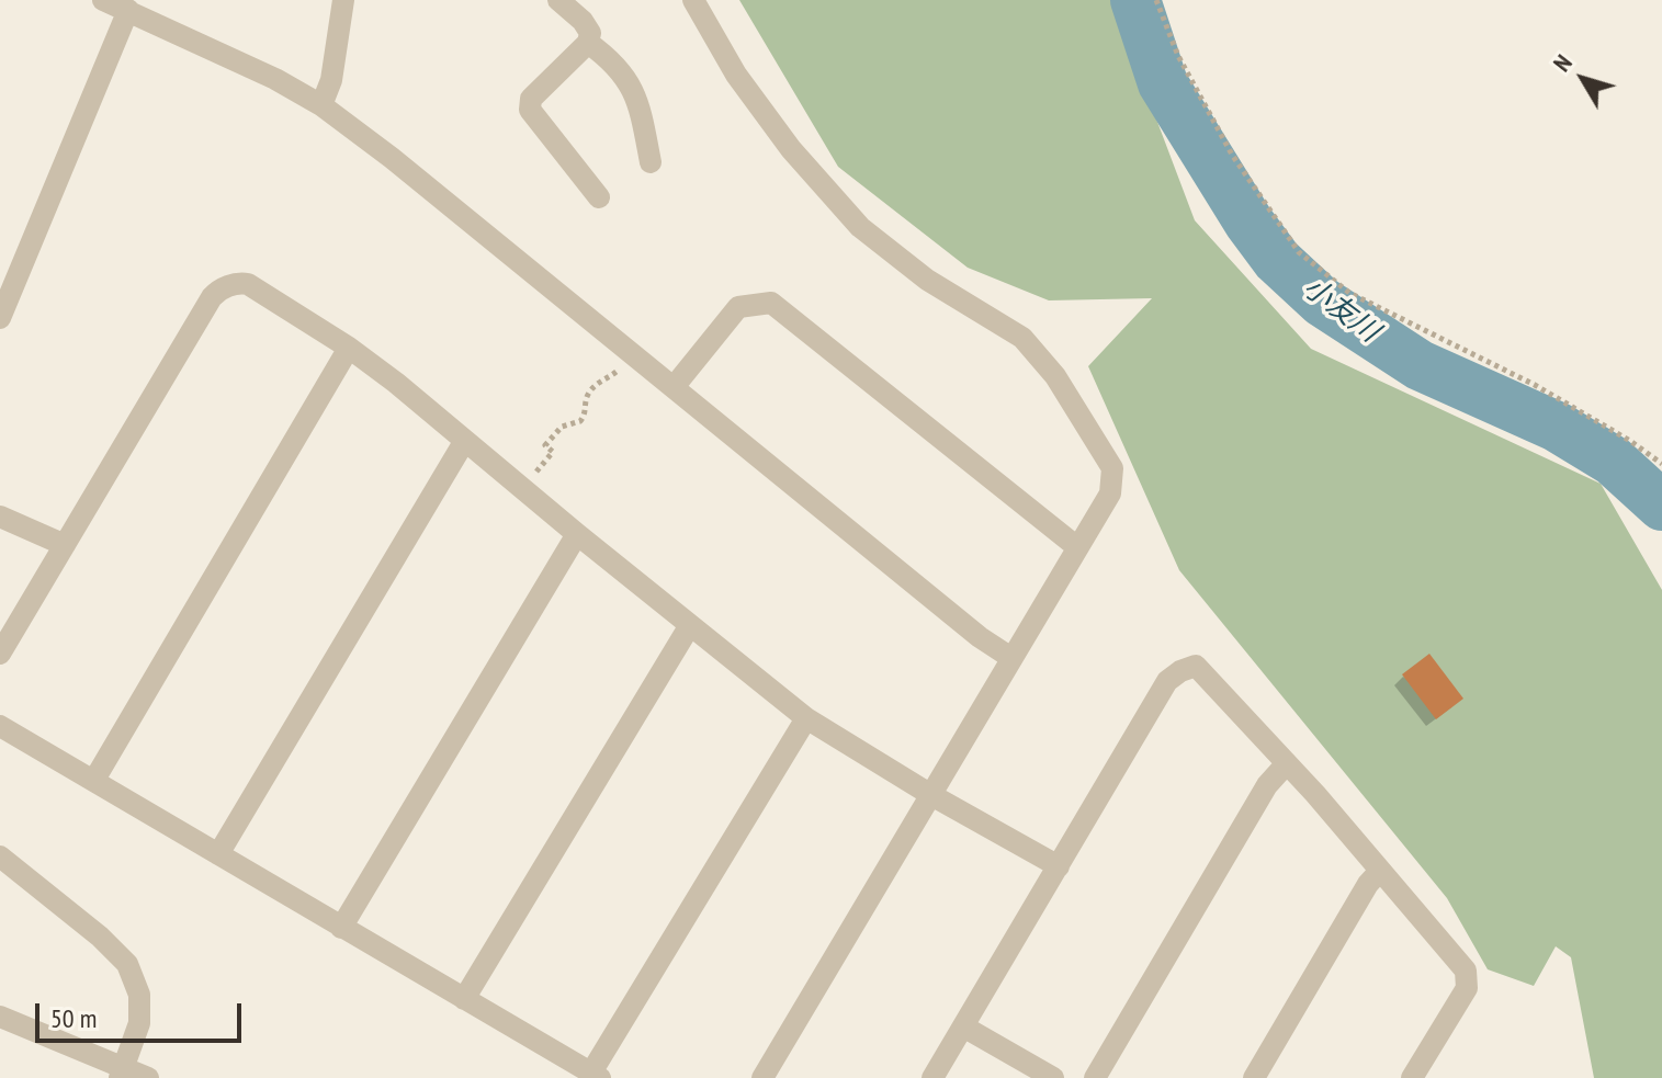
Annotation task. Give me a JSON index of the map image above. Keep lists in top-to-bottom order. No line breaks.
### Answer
{"water":["小友川"],"scale_bar":"50 m","north":"top left"}
